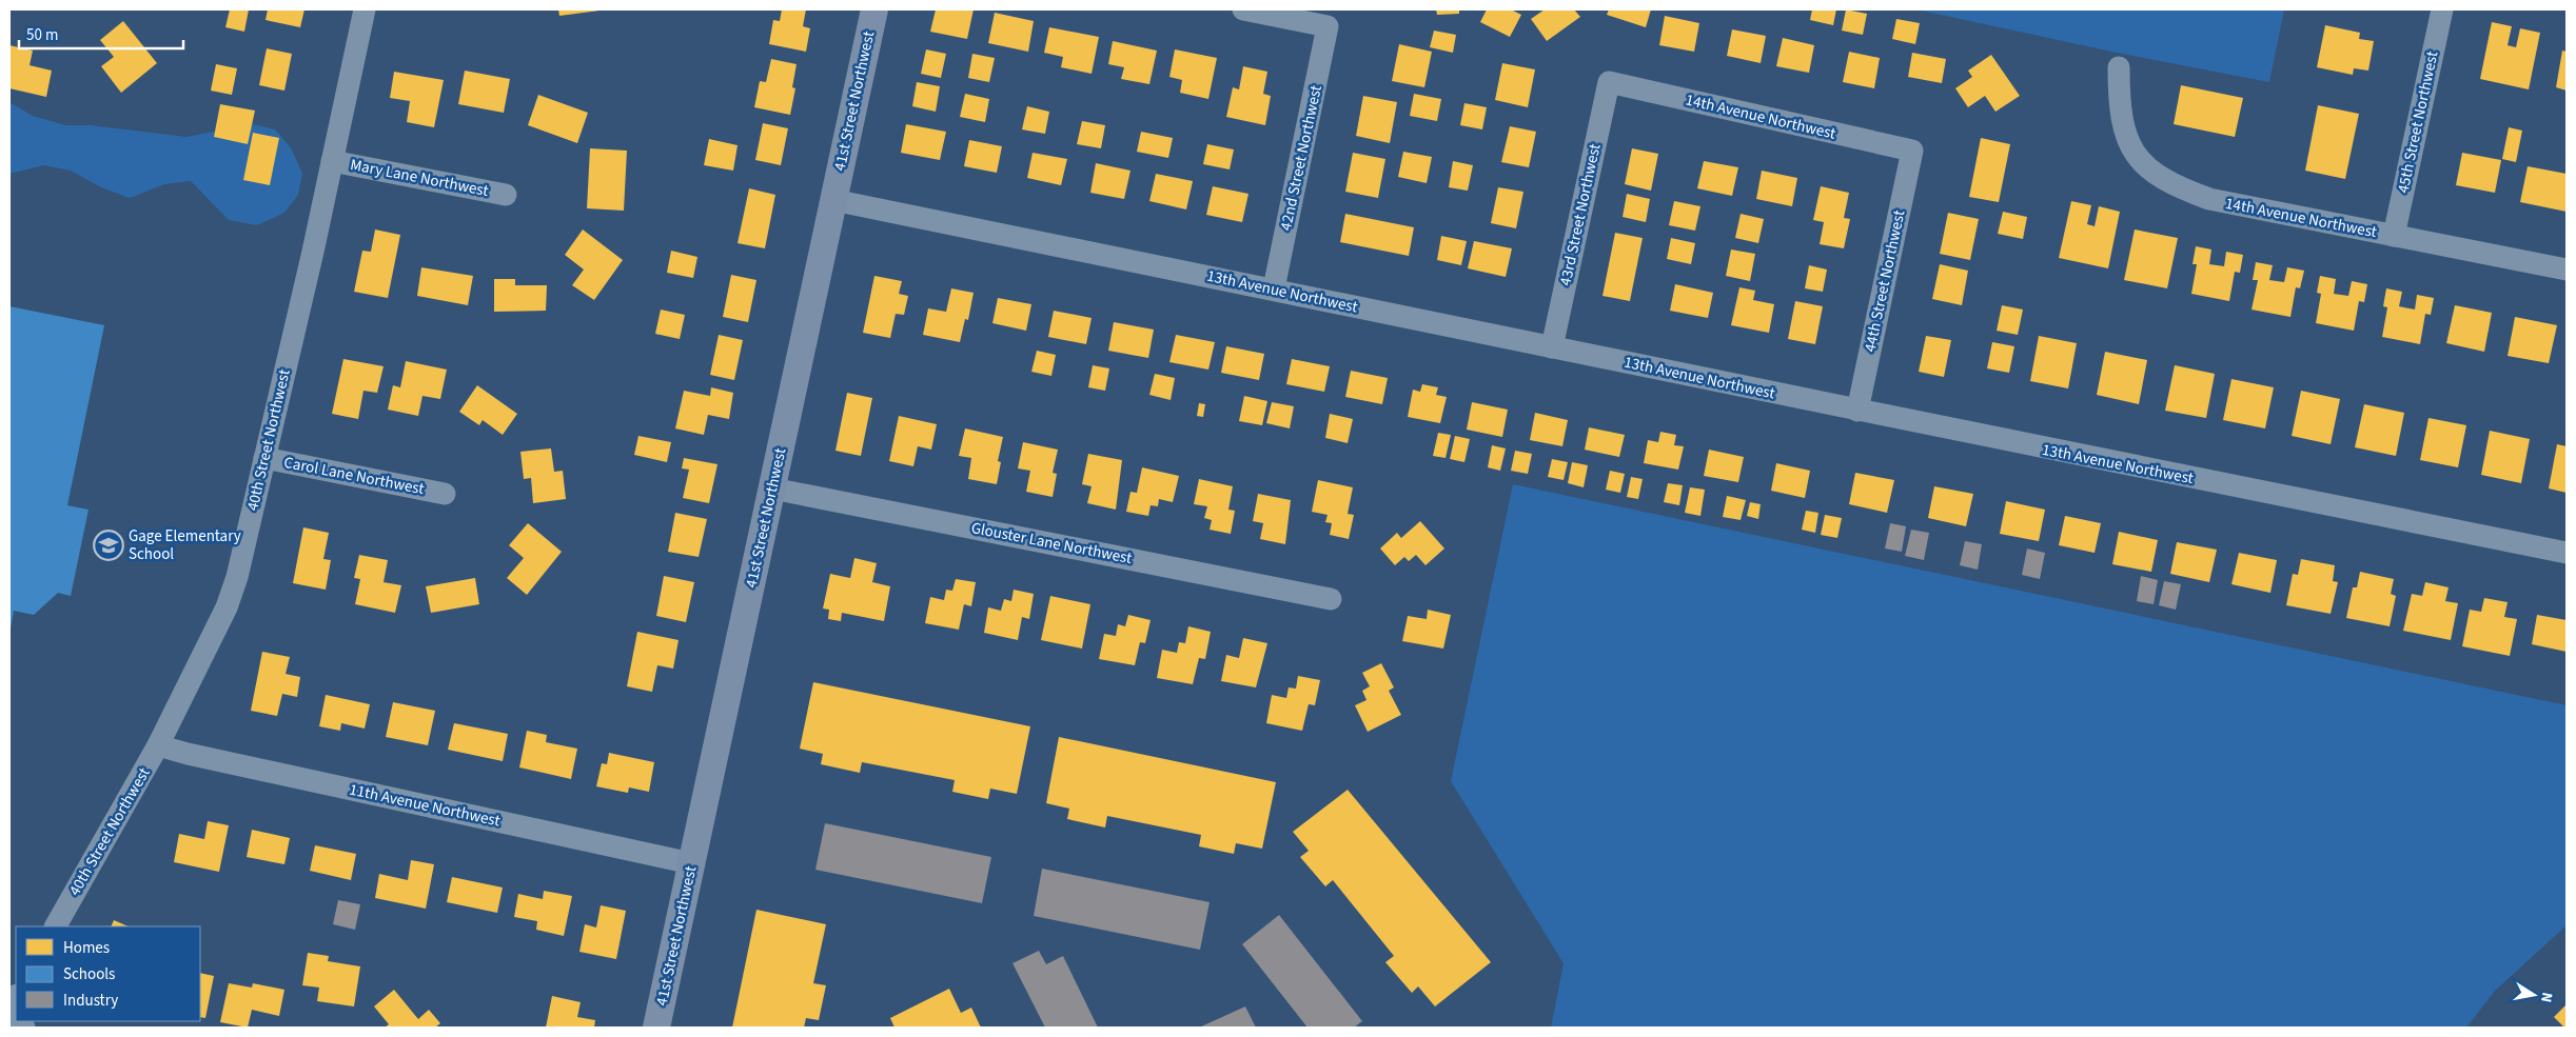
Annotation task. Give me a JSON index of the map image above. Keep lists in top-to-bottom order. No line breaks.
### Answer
{"streets":{"main road":["41st Street Northwest"],"street":["14th Avenue Northwest","45th Street Northwest","42nd Street Northwest","Mary Lane Northwest","43rd Street Northwest","44th Street Northwest","13th Avenue Northwest","40th Street Northwest","Carol Lane Northwest","Glouster Lane Northwest","11th Avenue Northwest"]},"crossings":[["41st Street Northwest","13th Avenue Northwest"],["41st Street Northwest","Glouster Lane Northwest"],["41st Street Northwest","11th Avenue Northwest"],["14th Avenue Northwest","45th Street Northwest"],["14th Avenue Northwest","43rd Street Northwest"],["14th Avenue Northwest","44th Street Northwest"],["42nd Street Northwest","13th Avenue Northwest"],["Mary Lane Northwest","40th Street Northwest"],["43rd Street Northwest","13th Avenue Northwest"],["44th Street Northwest","13th Avenue Northwest"],["40th Street Northwest","Carol Lane Northwest"],["40th Street Northwest","11th Avenue Northwest"]],"places":{"school or university":["Gage Elementary School"]},"legend":["Homes","Schools","Industry"],"scale_bar":"50 m","north":"right"}
